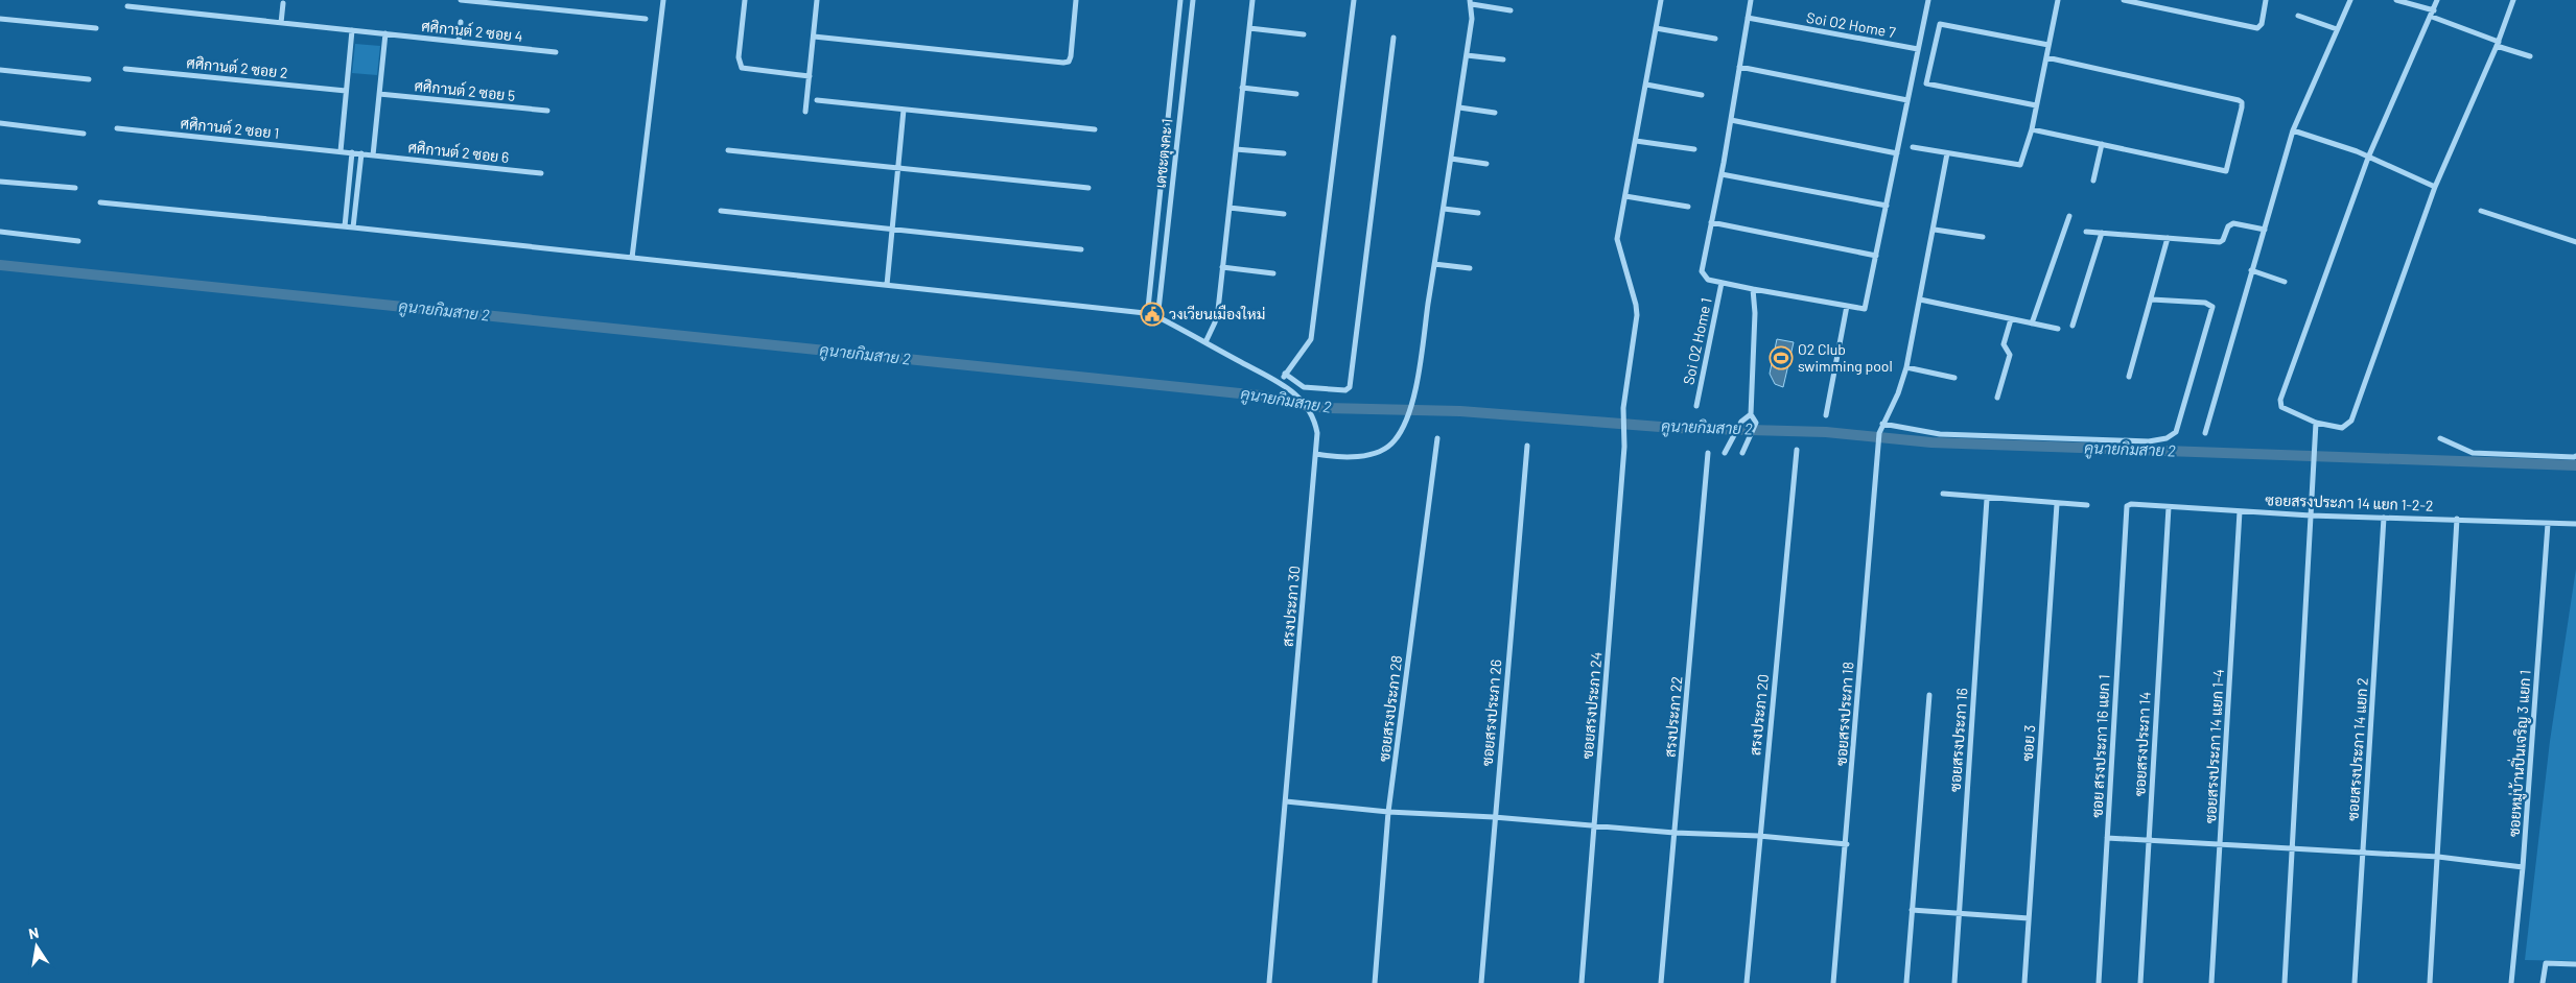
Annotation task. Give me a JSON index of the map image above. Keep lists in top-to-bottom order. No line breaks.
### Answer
{"streets":{"street":["Soi O2 Home 7","ศศิกานต์ 2 ซอย 4","ศศิกานต์ 2 ซอย 2","ศศิกานต์ 2 ซอย 5","ศศิกานต์ 2 ซอย 1","ศศิกานต์ 2 ซอย 6","เดชะตุงคะ 1","Soi O2 Home 1","ซอยสรงประภา 14 แยก 1-2-2","สรงประภา 30","ซอยสรงประภา 24","ซอยสรงประภา 28","ซอยสรงประภา 26","ซอยสรงประภา 18","สรงประภา 20","สรงประภา 22","ซอยสรงประภา 16","ซอย 3","ซอยสรงประภา 14","ซอย สรงประภา 16 แยก 1","ซอยสรงประภา 14 แยก 1-4","ซอยสรงประภา 14 แยก 2","ซอยหมู่บ้านปิ่นเจริญ 3 แยก 1"]},"crossings":[["ศศิกานต์ 2 ซอย 1","ศศิกานต์ 2 ซอย 6"],["เดชะตุงคะ 1","สรงประภา 30"],["ซอยสรงประภา 14 แยก 1-2-2","ซอยสรงประภา 14"],["ซอยสรงประภา 14 แยก 1-2-2","ซอย สรงประภา 16 แยก 1"],["ซอยสรงประภา 14 แยก 1-2-2","ซอยสรงประภา 14 แยก 1-4"],["ซอยสรงประภา 14 แยก 1-2-2","ซอยสรงประภา 14 แยก 2"],["ซอยสรงประภา 14 แยก 1-2-2","ซอยหมู่บ้านปิ่นเจริญ 3 แยก 1"]],"water":["คูนายกิมสาย 2"],"places":{"public building":["วงเวียนเมืองใหม่"],"sports":["O2 Club swimming pool"]},"north":"top"}
